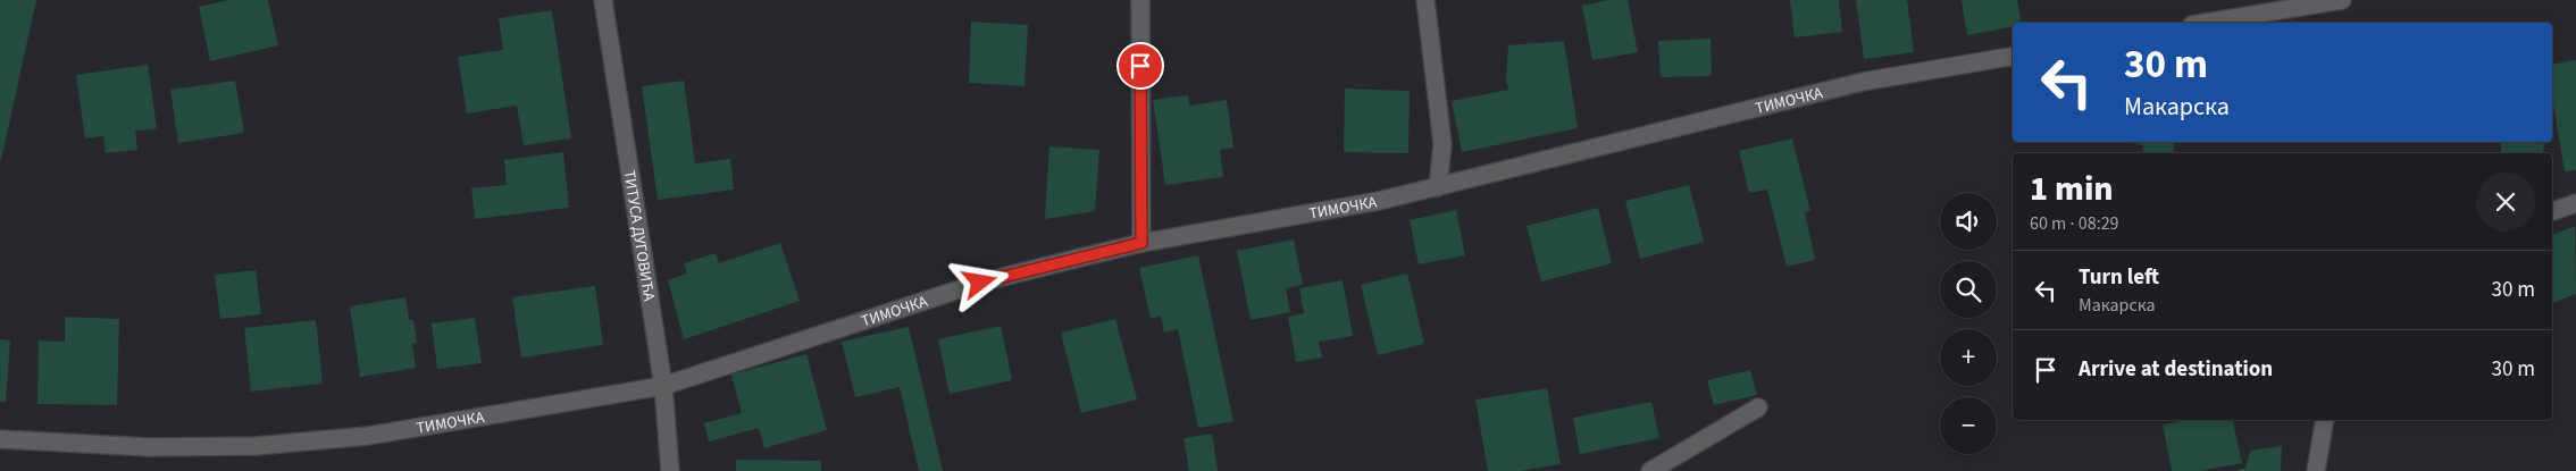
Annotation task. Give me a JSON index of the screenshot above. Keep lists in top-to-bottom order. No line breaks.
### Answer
{"streets":{"street":["ТИМОЧКА","ТИТУСА ДУГОВИЋА"]},"crossings":[["ТИМОЧКА","ТИТУСА ДУГОВИЋА"]],"page":{"turn":["30 m","Макарска"],"heading":["1 min","60 m · 08:29"],"map_buttons":["+","−"],"list":[{"name":"Turn left","note":"Макарска","value":"30 m"},{"name":"Arrive at destination","value":"30 m"}]}}
